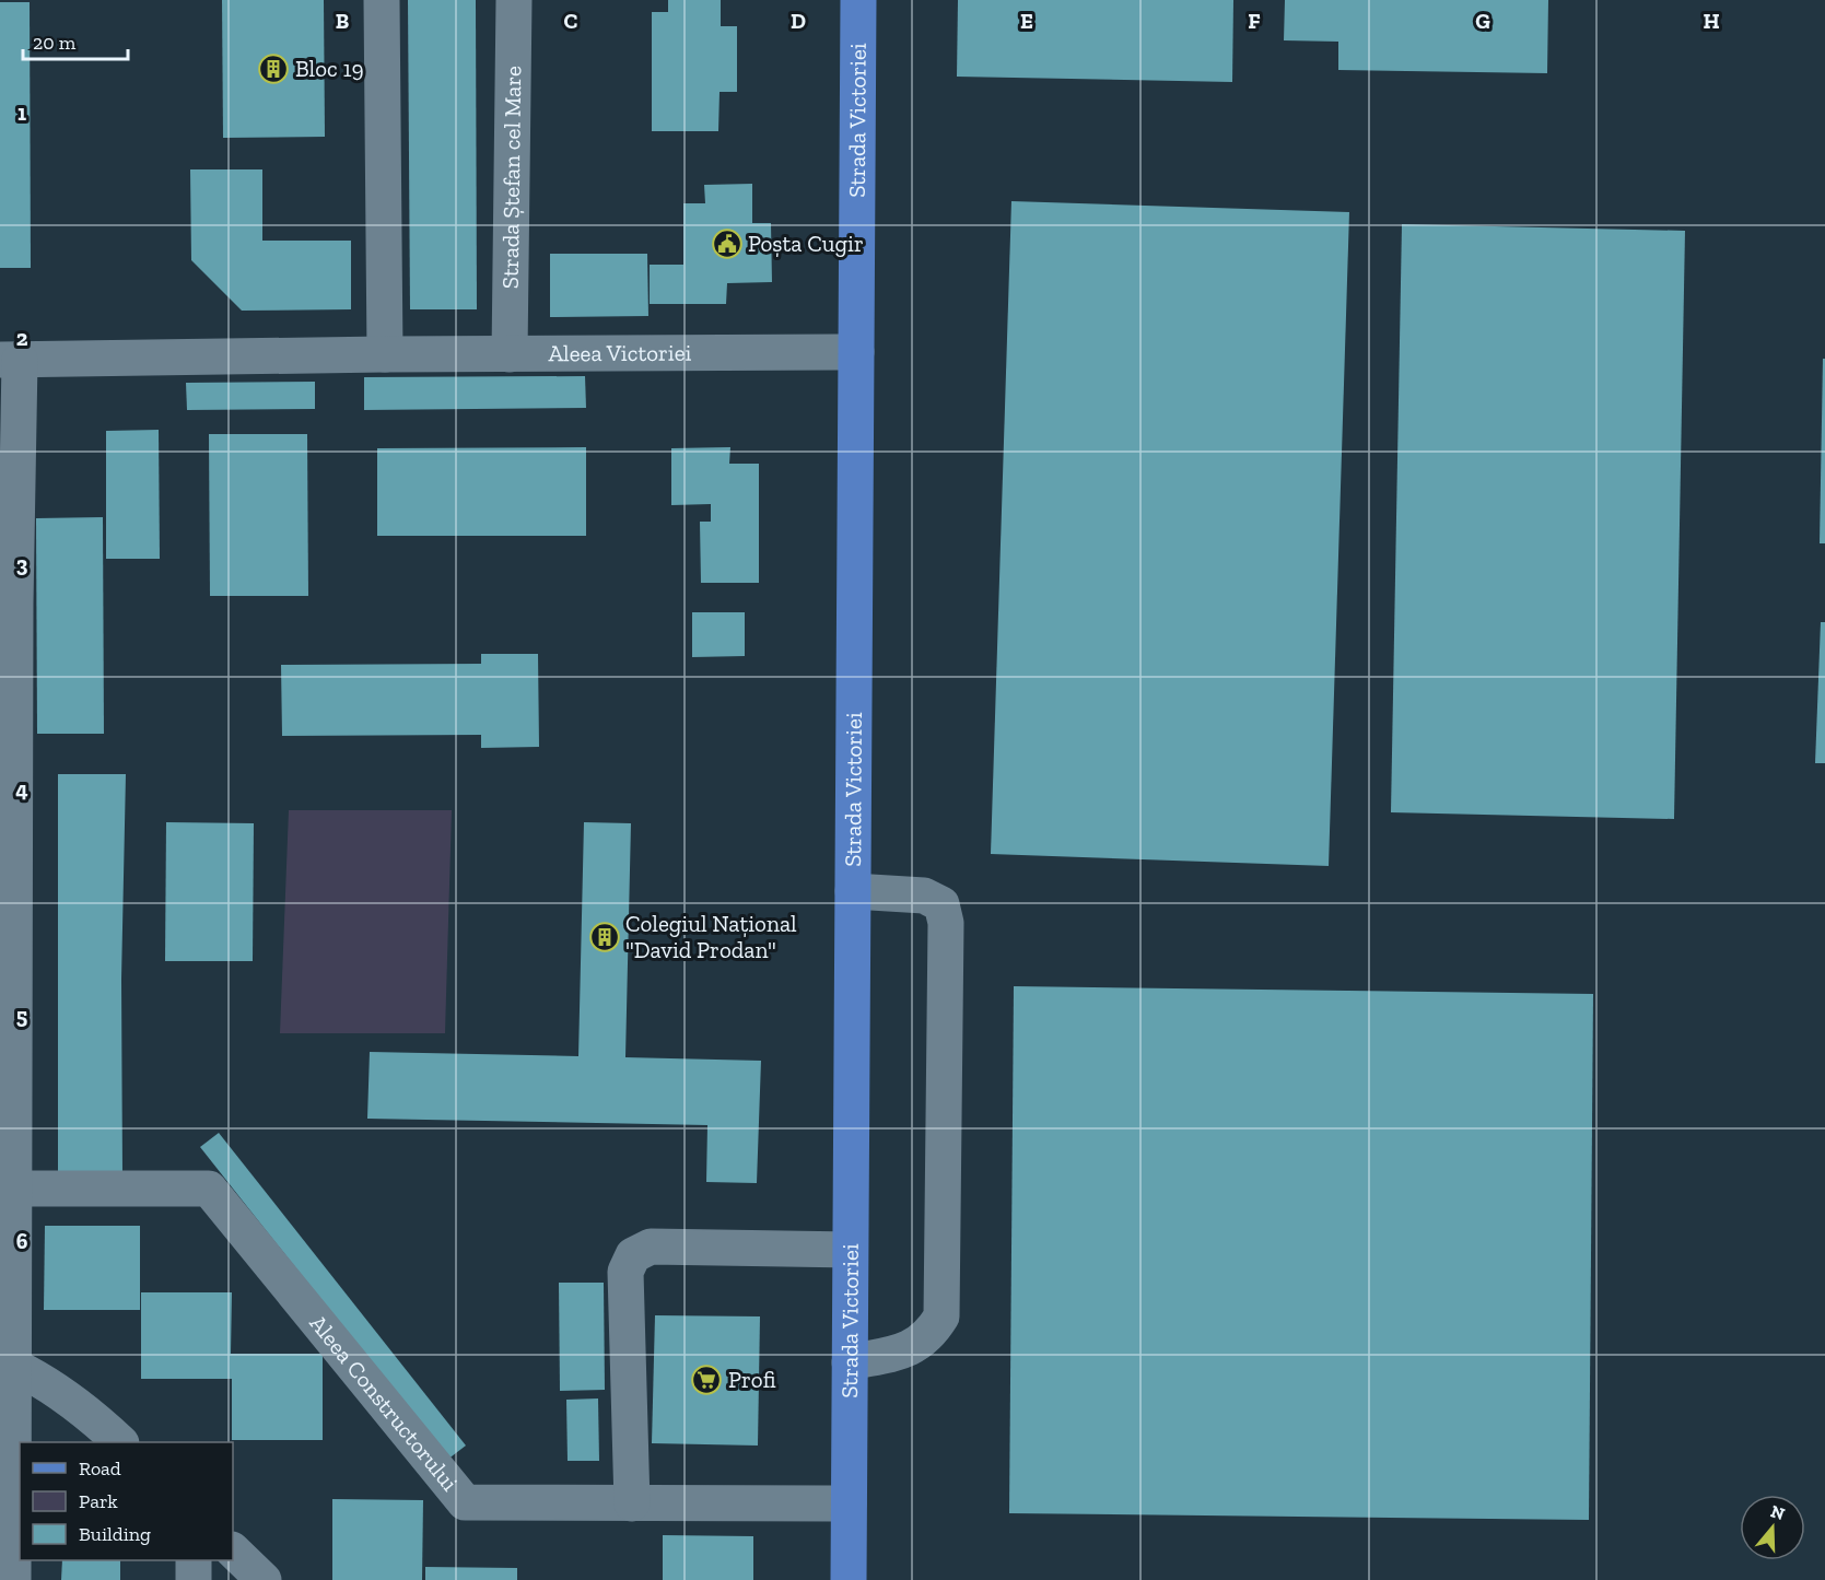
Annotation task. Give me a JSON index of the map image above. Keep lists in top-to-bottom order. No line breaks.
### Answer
{"streets":{"main road":["Strada Victoriei"],"street":["Strada Ștefan cel Mare","Aleea Victoriei","Aleea Constructorului"]},"crossings":[["Strada Victoriei","Aleea Victoriei"],["Strada Victoriei","Aleea Constructorului"],["Strada Ștefan cel Mare","Aleea Victoriei"]],"places":{"building":["Bloc 19","Colegiul Național \"David Prodan\""],"public building":["Poșta Cugir"],"supermarket":["Profi"]},"legend":["Road","Park","Building"],"scale_bar":"20 m","north":"top","grid":{"columns":["B","C","D","E","F","G","H"],"rows":["1","2","3","4","5","6"]}}
